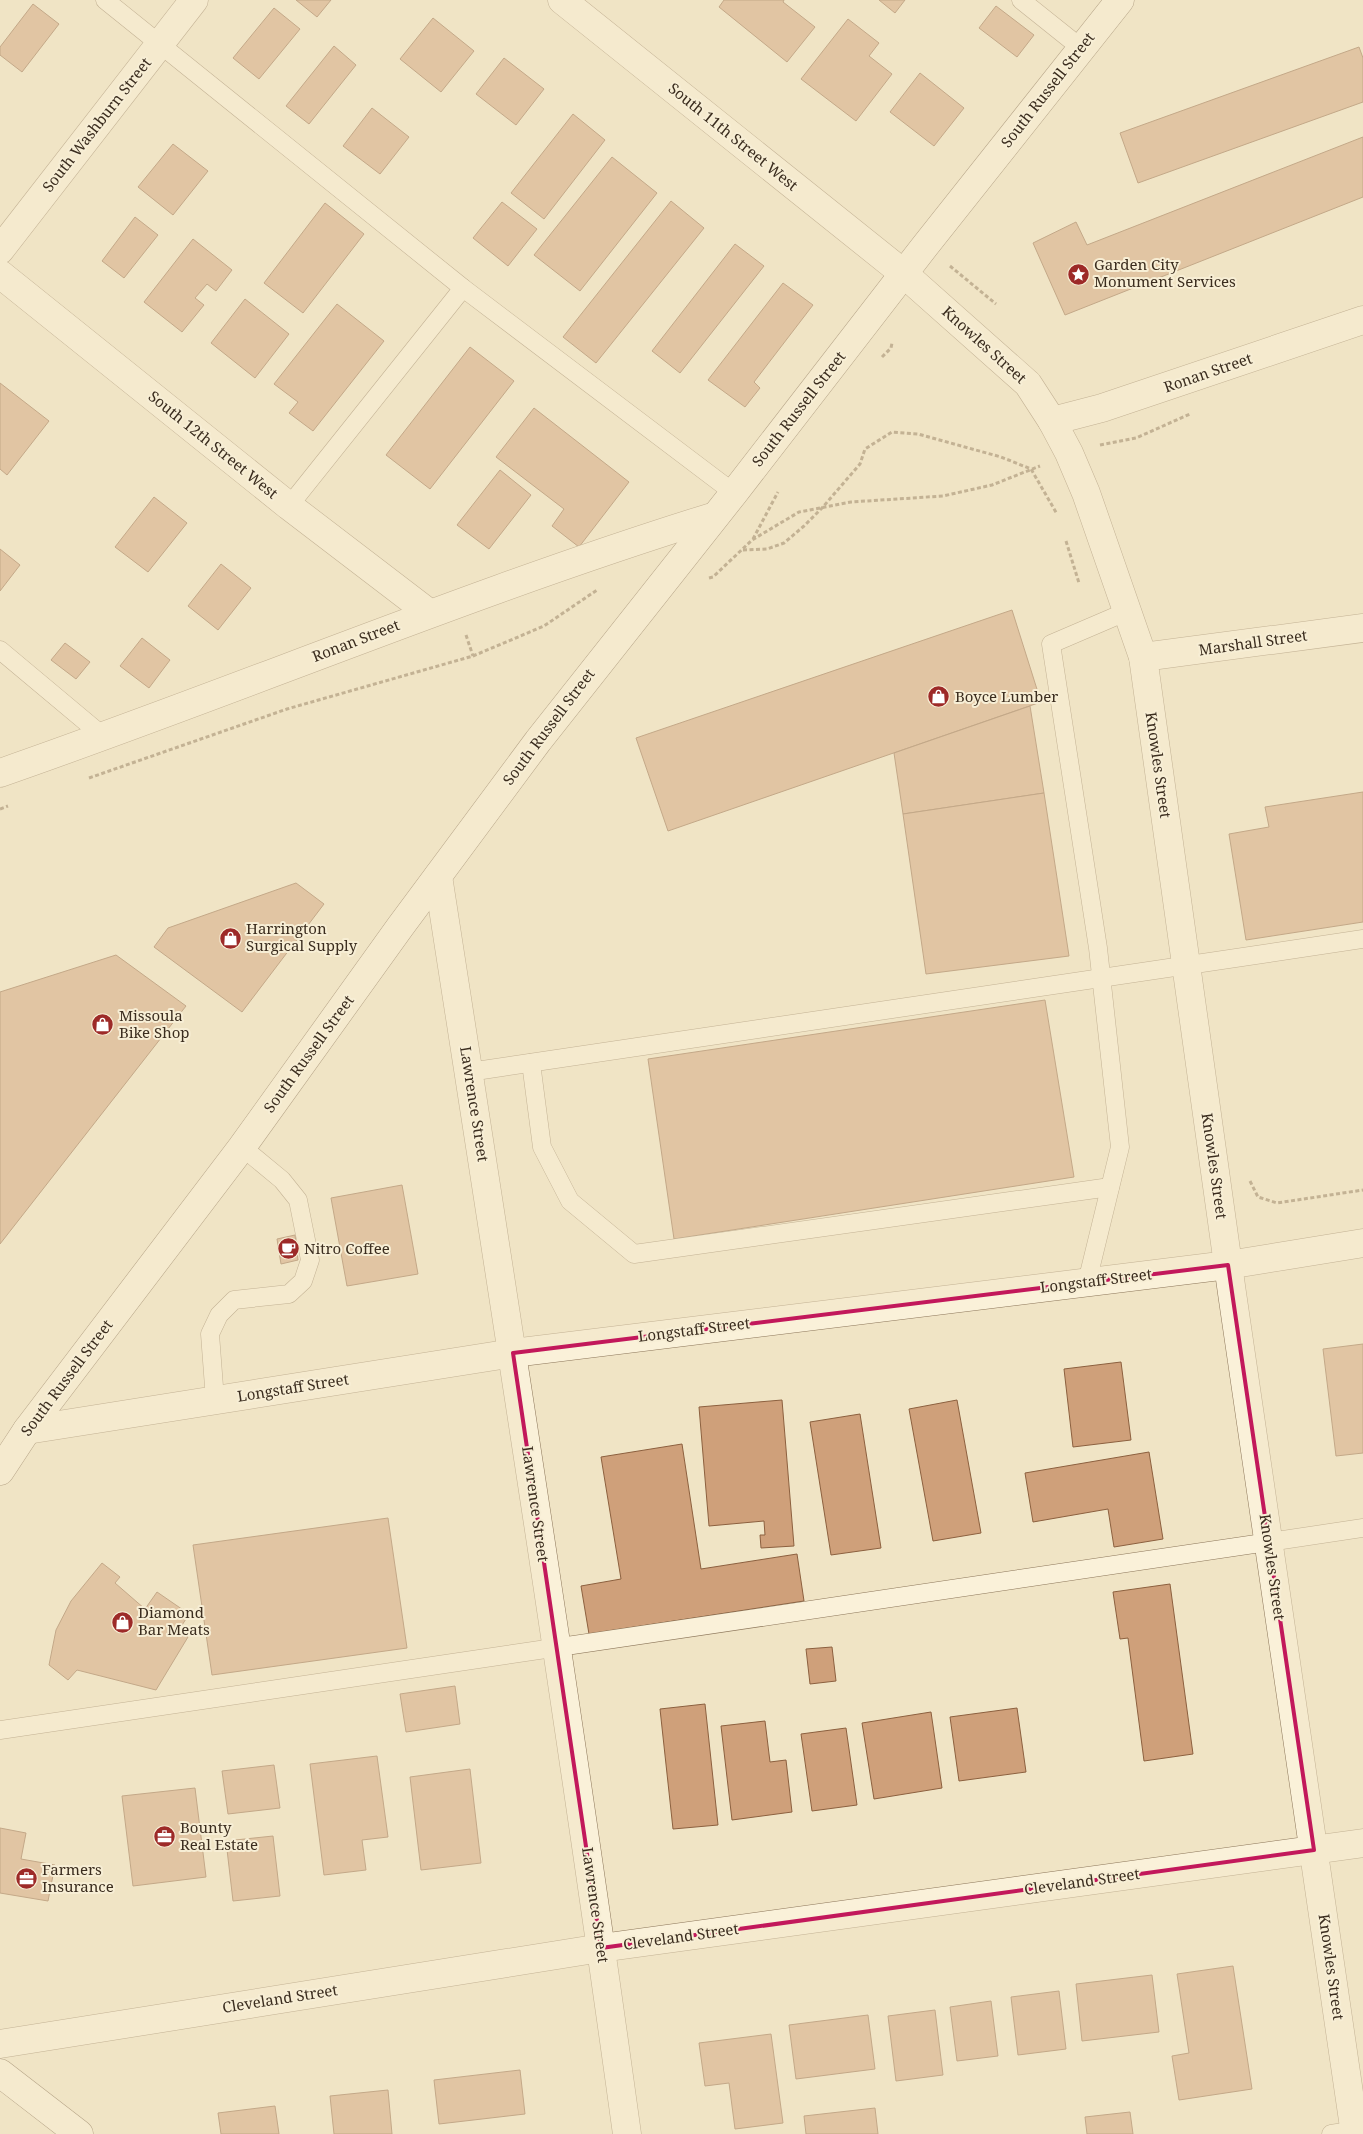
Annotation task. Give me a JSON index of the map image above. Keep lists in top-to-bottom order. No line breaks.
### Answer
{"streets":{"street":["South Russell Street","South Washburn Street","South 11th Street West","Knowles Street","Ronan Street","South 12th Street West","Marshall Street","Lawrence Street","Longstaff Street","Cleveland Street"]},"crossings":[["South Russell Street","South 11th Street West"],["South Russell Street","Knowles Street"],["South Russell Street","Ronan Street"],["South Russell Street","Lawrence Street"],["South Russell Street","Longstaff Street"],["South 11th Street West","Knowles Street"],["Knowles Street","Ronan Street"],["Knowles Street","Marshall Street"],["Knowles Street","Longstaff Street"],["Knowles Street","Cleveland Street"],["Ronan Street","South 12th Street West"],["Lawrence Street","Longstaff Street"],["Lawrence Street","Cleveland Street"]],"places":{"place":["Garden City Monument Services"],"shop":["Boyce Lumber","Harrington Surgical Supply","Missoula Bike Shop","Diamond Bar Meats"],"cafe":["Nitro Coffee"],"office":["Bounty Real Estate","Farmers Insurance"]}}
